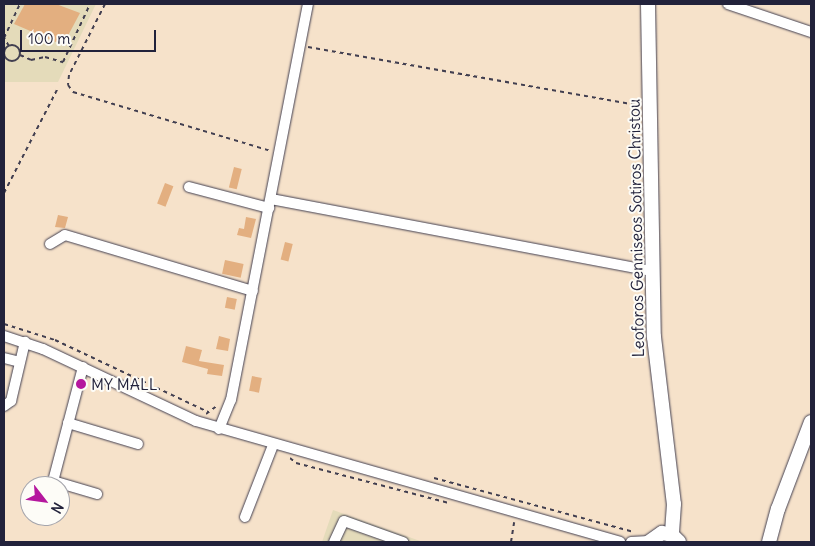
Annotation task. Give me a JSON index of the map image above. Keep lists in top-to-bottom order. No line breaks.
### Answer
{"streets":{"main road":["Leoforos Genniseos Sotiros Christou"]},"places":["MY MALL"],"scale_bar":"100 m","north":"bottom right"}
